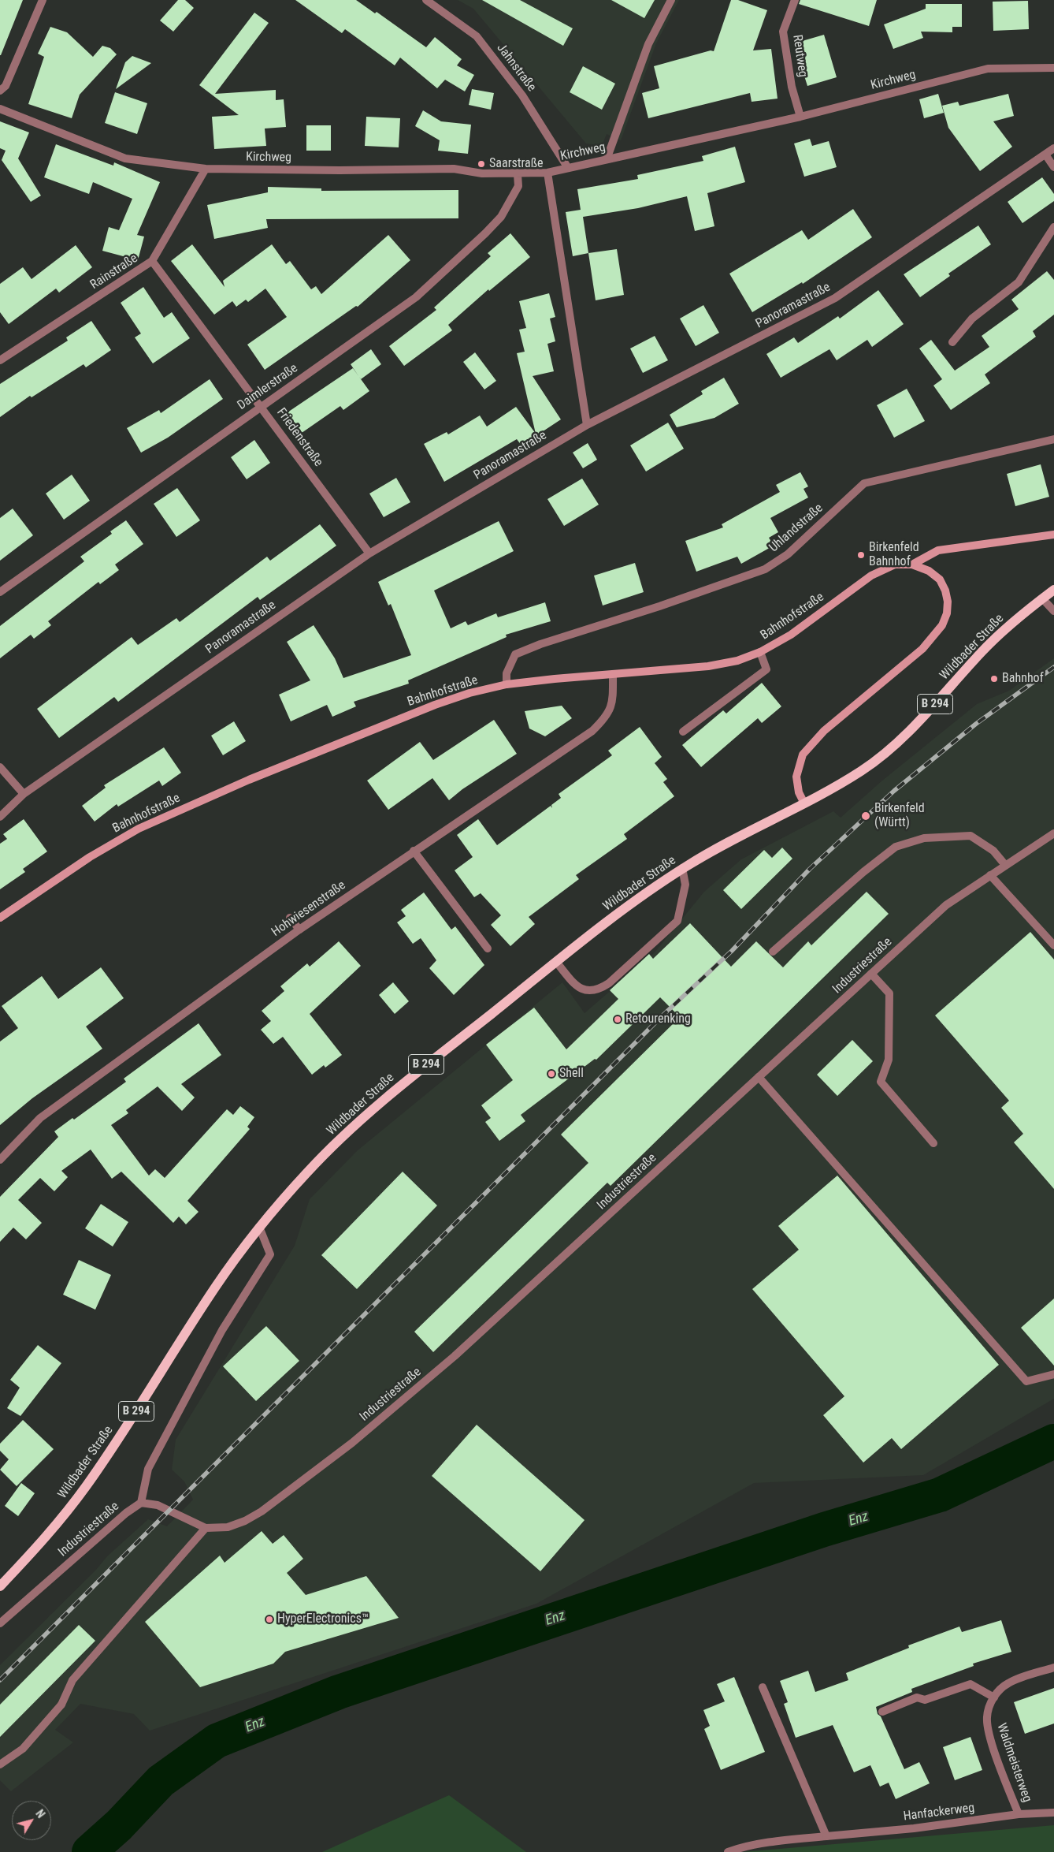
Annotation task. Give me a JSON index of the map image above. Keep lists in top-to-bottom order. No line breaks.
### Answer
{"streets":{"main road":["Bahnhofstraße","Wildbader Straße","B 294"],"street":["Reutweg","Jahnstraße","Kirchweg","Rainstraße","Panoramastraße","Daimlerstraße","Friedenstraße","Uhlandstraße","Hohwiesenstraße","Industriestraße","Waldmeisterweg","Hanfackerweg"]},"crossings":[["Reutweg","Kirchweg"],["Jahnstraße","Kirchweg"],["Kirchweg","Rainstraße"],["Kirchweg","Daimlerstraße"],["Rainstraße","Friedenstraße"],["Panoramastraße","Friedenstraße"],["Daimlerstraße","Friedenstraße"],["Uhlandstraße","Bahnhofstraße"],["Bahnhofstraße","Hohwiesenstraße"],["Waldmeisterweg","Hanfackerweg"]],"water":["Enz"],"places":["Saarstraße","Birkenfeld Bahnhof","Bahnhof","Birkenfeld (Württ)","Retourenking","Shell","HyperElectronics™"],"north":"top right"}
